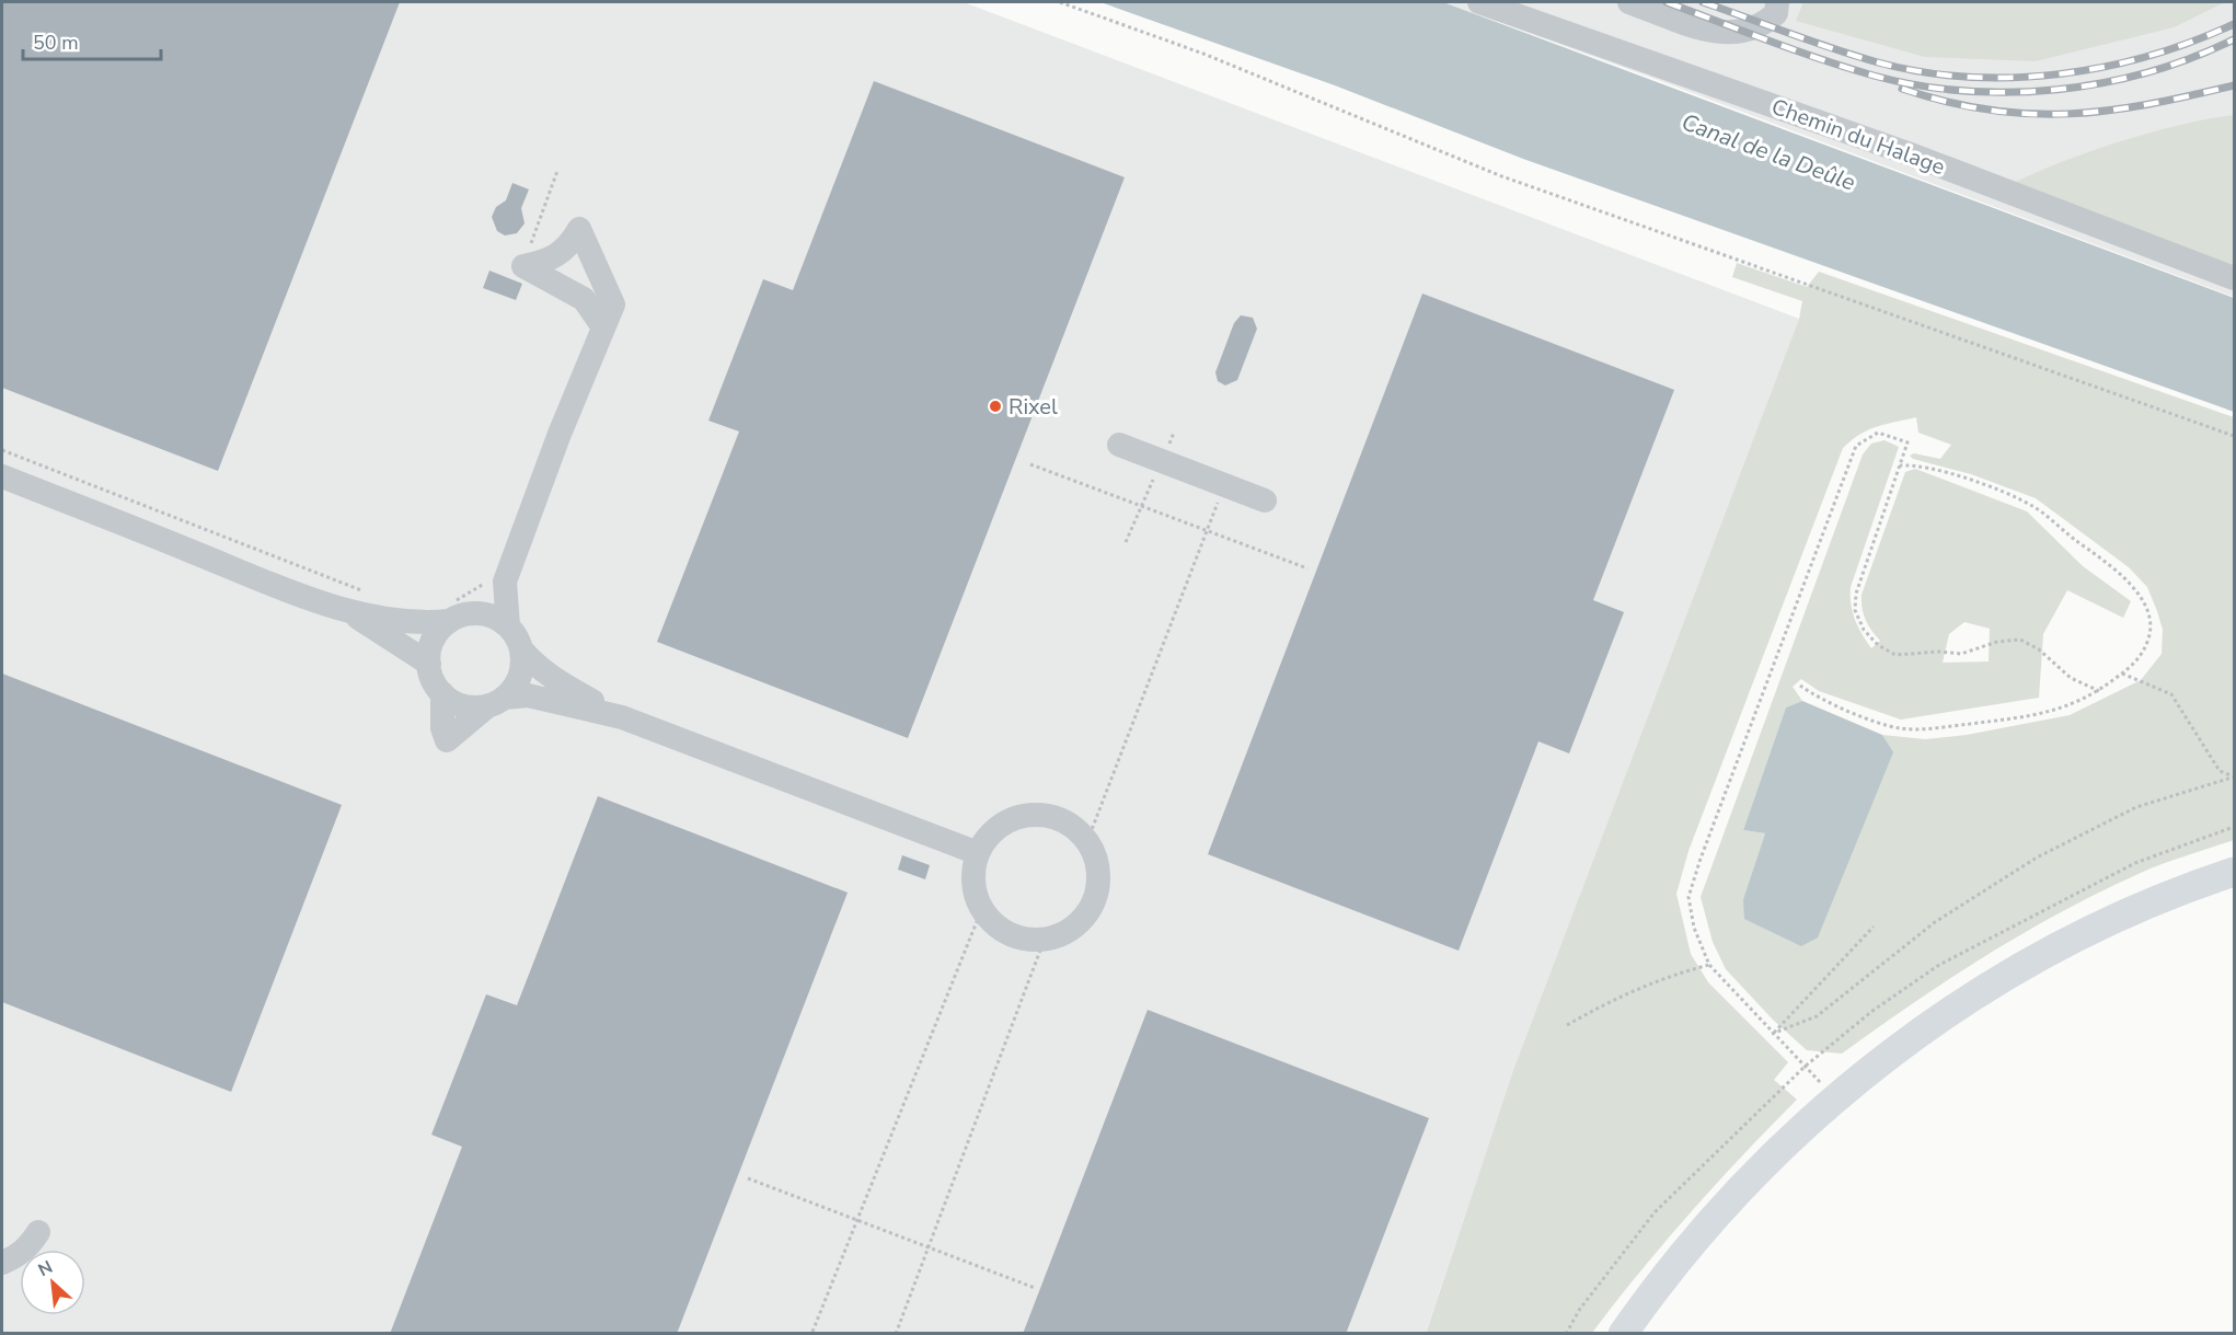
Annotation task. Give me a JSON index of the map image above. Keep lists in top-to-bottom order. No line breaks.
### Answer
{"streets":{"street":["Chemin du Halage"]},"water":["Canal de la Deûle"],"places":["Rixel"],"scale_bar":"50 m","north":"top left"}
